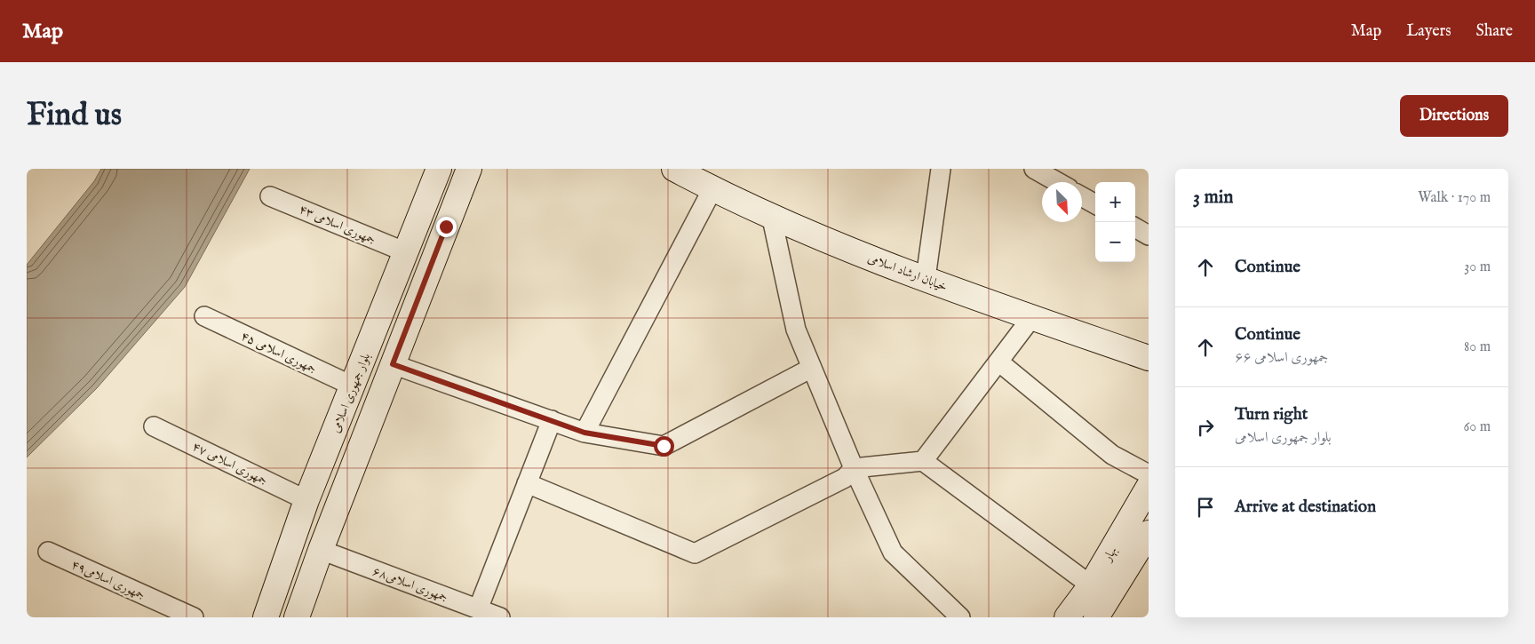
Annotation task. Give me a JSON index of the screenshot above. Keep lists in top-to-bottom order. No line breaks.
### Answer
{"streets":{"main road":["خیابان ارشاد اسلامی","بلوار جمهوری اسلامی","بهار"],"street":["جمهوری اسلامی ۴۳","جمهوری اسلامی ۴۵","جمهوری اسلامی ۴۷","جمهوری اسلامی۴۹","جمهوری اسلامی۶۸"]},"crossings":[["جمهوری اسلامی ۴۳","بلوار جمهوری اسلامی"],["جمهوری اسلامی ۴۵","بلوار جمهوری اسلامی"],["بلوار جمهوری اسلامی","جمهوری اسلامی ۴۷"]],"north":"bottom right","page":{"header":"Map","nav":["Map","Layers","Share"],"buttons":"Directions","title":"Find us","heading":["3 min","Walk · 170 m"],"map_buttons":["+","−"],"list":[["Continue","30 m"],["Continue","جمهوری اسلامی ۶۶","80 m"],["Turn right","بلوار جمهوری اسلامی","60 m"],"Arrive at destination"]}}
